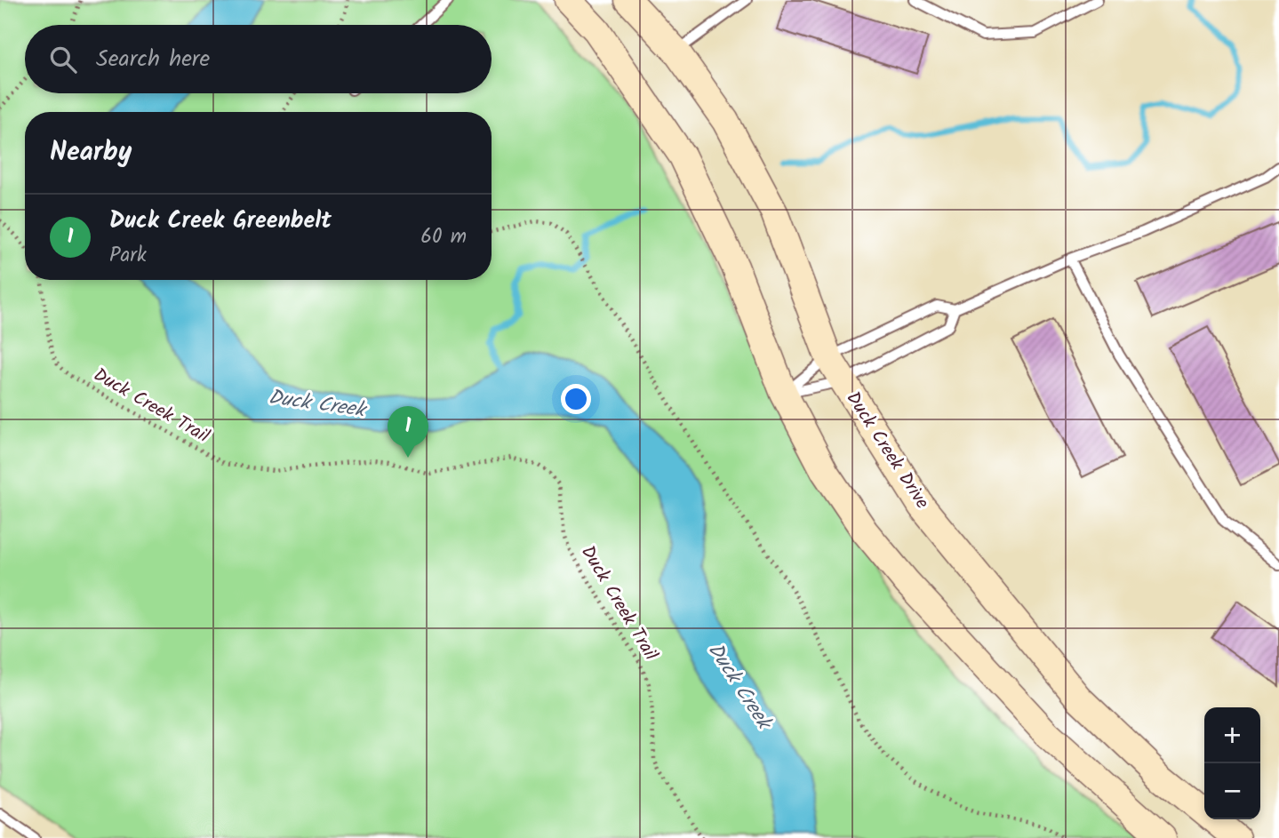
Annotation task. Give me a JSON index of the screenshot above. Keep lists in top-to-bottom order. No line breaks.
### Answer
{"streets":{"main road":["Duck Creek Drive"],"path":["Duck Creek Trail"]},"water":["Duck Creek"],"page":{"search":"Search here","heading":"Nearby","list":[{"mark":"1","name":"Duck Creek Greenbelt","note":"Park","value":"60 m"}],"pins":"1","map_buttons":["+","−"]}}
